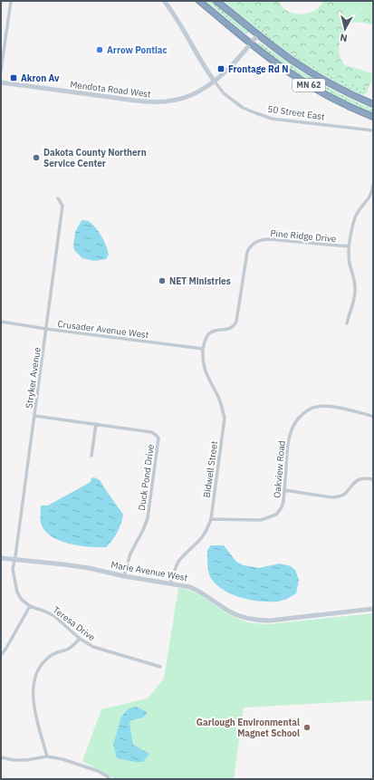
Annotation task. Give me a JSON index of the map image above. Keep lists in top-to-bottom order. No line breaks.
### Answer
{"streets":{"highway":["MN 62"],"street":["Mendota Road West","50 Street East","Pine Ridge Drive","Crusader Avenue West","Stryker Avenue","Bidwell Street","Oakview Road","Duck Pond Drive","Marie Avenue West","Teresa Drive"]},"crossings":[["MN 62","Mendota Road West"],["Mendota Road West","50 Street East"],["Pine Ridge Drive","Crusader Avenue West"],["Pine Ridge Drive","Bidwell Street"],["Crusader Avenue West","Stryker Avenue"],["Crusader Avenue West","Bidwell Street"],["Stryker Avenue","Duck Pond Drive"],["Stryker Avenue","Marie Avenue West"],["Stryker Avenue","Teresa Drive"],["Bidwell Street","Oakview Road"],["Bidwell Street","Marie Avenue West"],["Duck Pond Drive","Marie Avenue West"],["Marie Avenue West","Teresa Drive"]],"places":{"other":["Arrow Pontiac","Dakota County Northern Service Center","NET Ministries","Garlough Environmental Magnet School"],"transit":["Frontage Rd N","Akron Av"]},"north":"bottom"}
